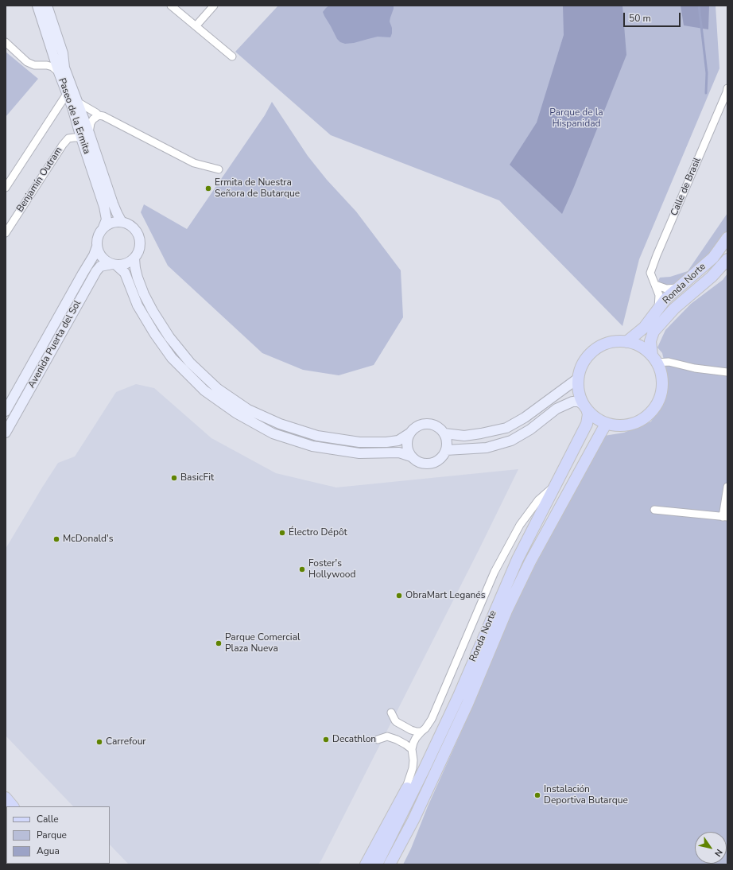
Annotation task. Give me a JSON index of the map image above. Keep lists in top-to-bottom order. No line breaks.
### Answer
{"streets":{"main road":["Paseo de la Ermita","Ronda Norte","Avenida Puerta del Sol"],"street":["Benjamín Outram","Calle de Brasil"]},"crossings":[["Paseo de la Ermita","Benjamín Outram"],["Paseo de la Ermita","Avenida Puerta del Sol"],["Calle de Brasil","Ronda Norte"]],"parks":["Parque de la Hispanidad"],"places":["Ermita de Nuestra Señora de Butarque","BasicFit","Électro Dépôt","McDonald's","Foster's Hollywood","ObraMart Leganés","Parque Comercial Plaza Nueva","Decathlon","Carrefour","Instalación Deportiva Butarque"],"legend":["Calle","Parque","Agua"],"scale_bar":"50 m","north":"bottom right"}
